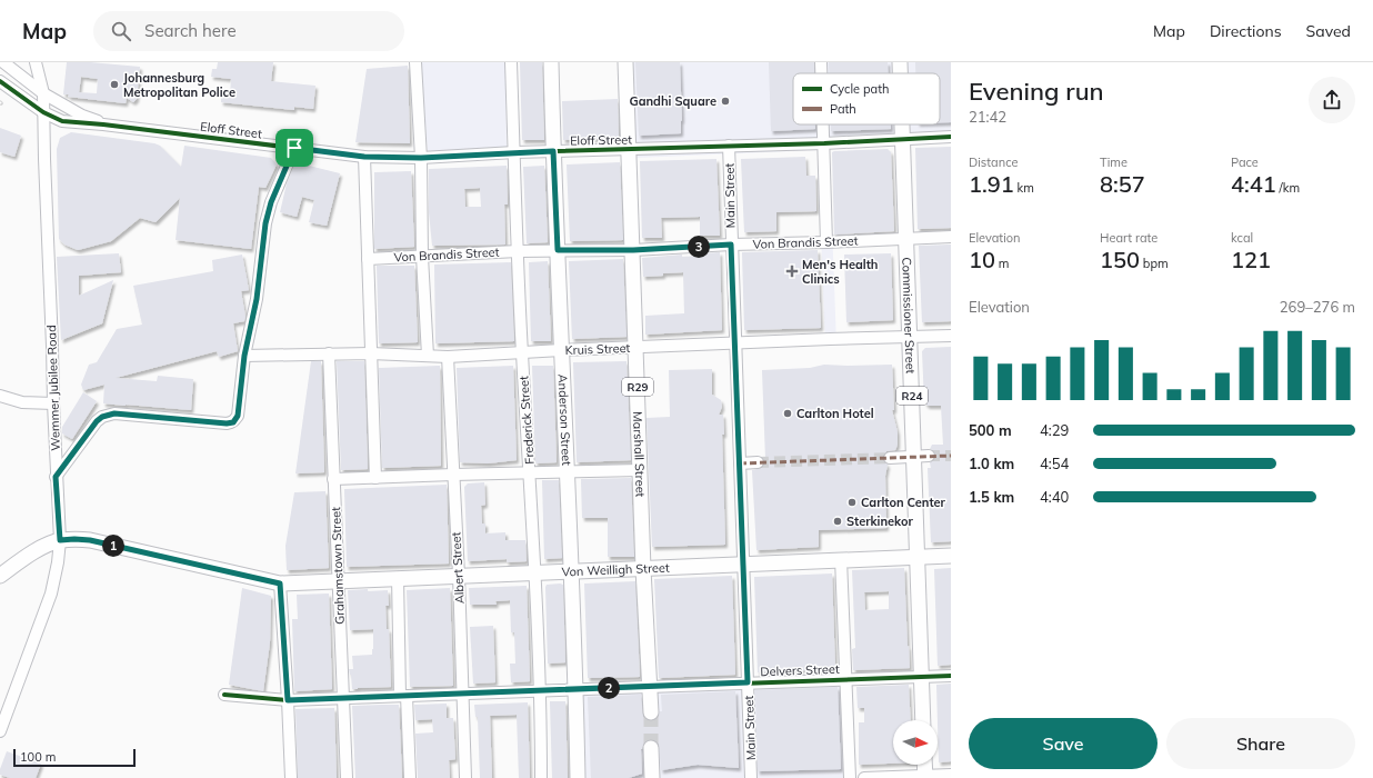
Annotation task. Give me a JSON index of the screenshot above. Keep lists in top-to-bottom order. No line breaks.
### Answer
{"streets":{"main road":["Commissioner Street","R29","R24","Anderson Street","Marshall Street","Von Weilligh Street"],"street":["Eloff Street","Main Street","Von Brandis Street","Kruis Street","Wemmer Jubilee Road","Frederick Street","Grahamstown Street","Albert Street","Delvers Street"]},"crossings":[["Eloff Street","Main Street"],["Eloff Street","Commissioner Street"],["Eloff Street","Wemmer Jubilee Road"],["Eloff Street","Frederick Street"],["Eloff Street","Anderson Street"],["Eloff Street","Marshall Street"],["Main Street","Von Brandis Street"],["Main Street","Kruis Street"],["Main Street","Von Weilligh Street"],["Main Street","Delvers Street"],["Von Brandis Street","Commissioner Street"],["Von Brandis Street","Frederick Street"],["Von Brandis Street","Anderson Street"],["Von Brandis Street","Marshall Street"],["Commissioner Street","Kruis Street"],["Commissioner Street","Von Weilligh Street"],["Commissioner Street","Delvers Street"],["Kruis Street","Frederick Street"],["Kruis Street","Anderson Street"],["Kruis Street","Marshall Street"],["Kruis Street","Grahamstown Street"],["Kruis Street","Albert Street"],["Wemmer Jubilee Road","Von Weilligh Street"],["Frederick Street","Von Weilligh Street"],["Frederick Street","Delvers Street"],["Anderson Street","Von Weilligh Street"],["Anderson Street","Delvers Street"],["Marshall Street","Von Weilligh Street"],["Marshall Street","Delvers Street"],["Grahamstown Street","Von Weilligh Street"],["Grahamstown Street","Delvers Street"],["Albert Street","Von Weilligh Street"],["Albert Street","Delvers Street"]],"places":{"other":["Johannesburg Metropolitan Police","Gandhi Square","Carlton Hotel","Carlton Center","Sterkinekor"],"health":["Men's Health Clinics"]},"legend":["Cycle path","Path"],"scale_bar":"100 m","north":"right","page":{"header":"Map","search":"Search here","nav":["Map","Directions","Saved"],"heading":["Evening run","21:42"],"stats":[["Distance","1.91 km"],["Time","8:57"],["Pace","4:41 /km"],["Elevation","10 m"],["Heart rate","150 bpm"],["kcal","121"]],"pins":["3","1","2"],"chart":["Elevation","269–276 m"],"list":[{"name":"500 m","note":"4:29"},{"name":"1.0 km","note":"4:54"},{"name":"1.5 km","note":"4:40"}],"buttons":["Save","Share"],"scale":"100 m"}}
